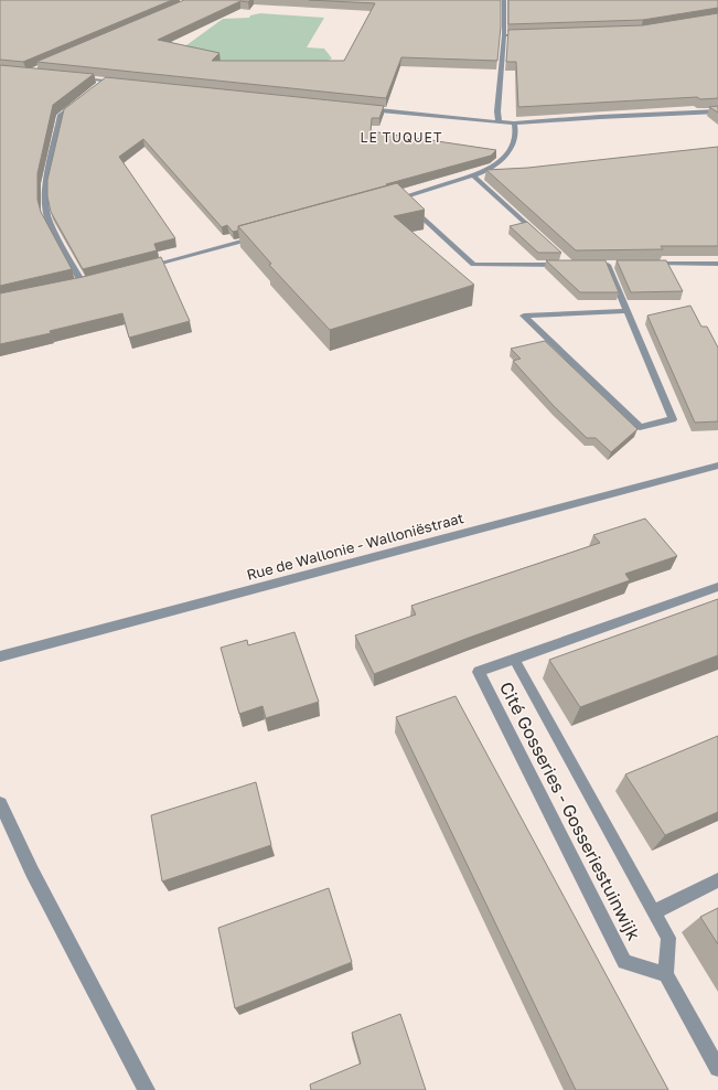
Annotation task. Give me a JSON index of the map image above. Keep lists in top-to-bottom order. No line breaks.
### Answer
{"streets":{"street":["Rue de Wallonie - Walloniëstraat","Cité Gosseries - Gosseriestuinwijk"]},"districts":["LE TUQUET"]}
